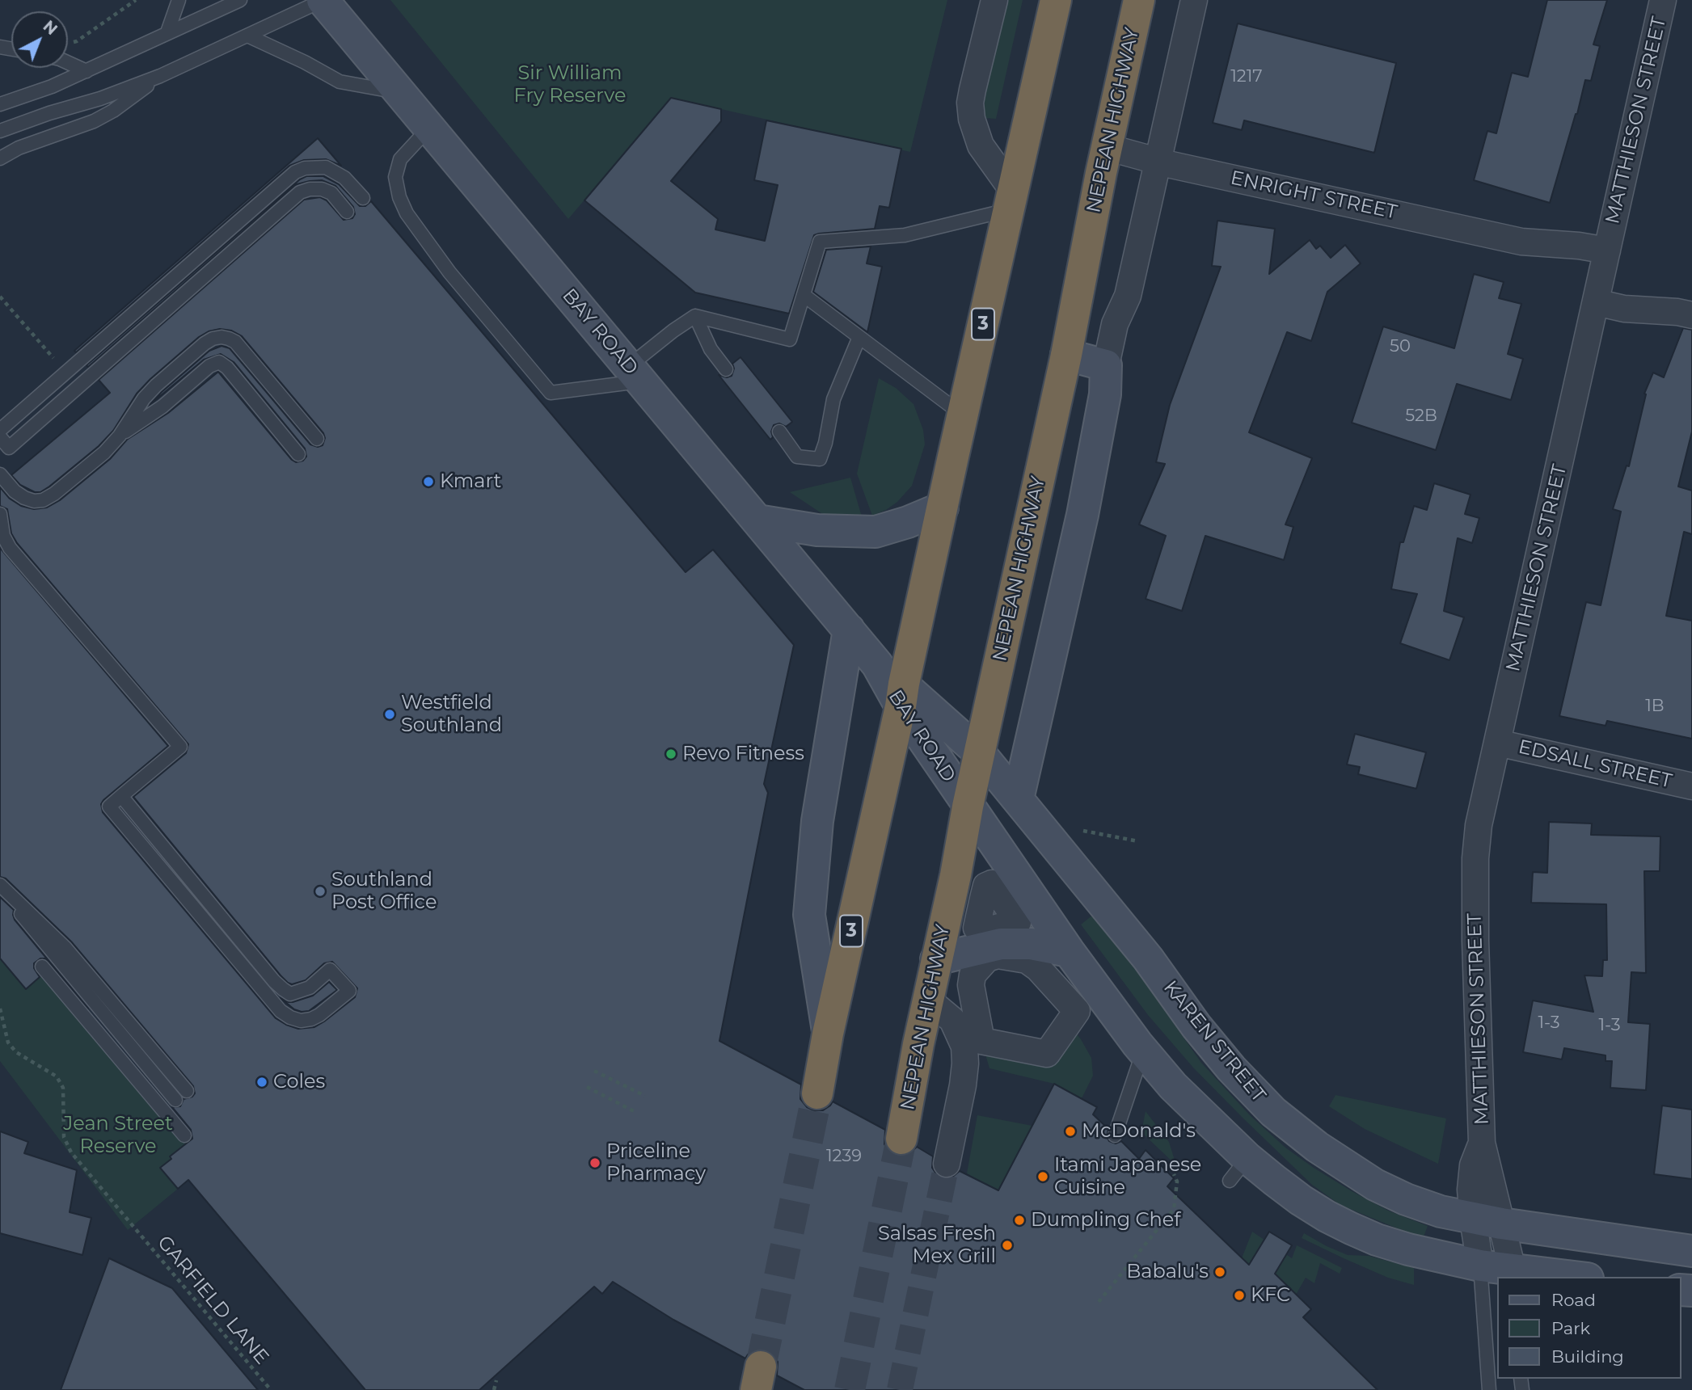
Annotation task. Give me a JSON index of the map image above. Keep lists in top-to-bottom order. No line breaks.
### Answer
{"streets":{"highway":["NEPEAN HIGHWAY","3"],"street":["MATTHIESON STREET","ENRIGHT STREET","BAY ROAD","EDSALL STREET","KAREN STREET"],"path":["GARFIELD LANE"]},"crossings":[["NEPEAN HIGHWAY","ENRIGHT STREET"],["NEPEAN HIGHWAY","BAY ROAD"],["NEPEAN HIGHWAY","KAREN STREET"],["MATTHIESON STREET","ENRIGHT STREET"],["MATTHIESON STREET","EDSALL STREET"],["MATTHIESON STREET","KAREN STREET"],["3","BAY ROAD"],["3","KAREN STREET"],["BAY ROAD","KAREN STREET"]],"parks":["Sir William Fry Reserve","Jean Street Reserve"],"places":["Kmart","Westfield Southland","Revo Fitness","Southland Post Office","Coles","McDonald's","Priceline Pharmacy","Itami Japanese Cuisine","Dumpling Chef","Salsas Fresh Mex Grill","Babalu's","KFC"],"house_numbers":["1217","50","52B","1B","1-3","1-3","1239"],"legend":["Road","Park","Building"],"north":"top right"}
